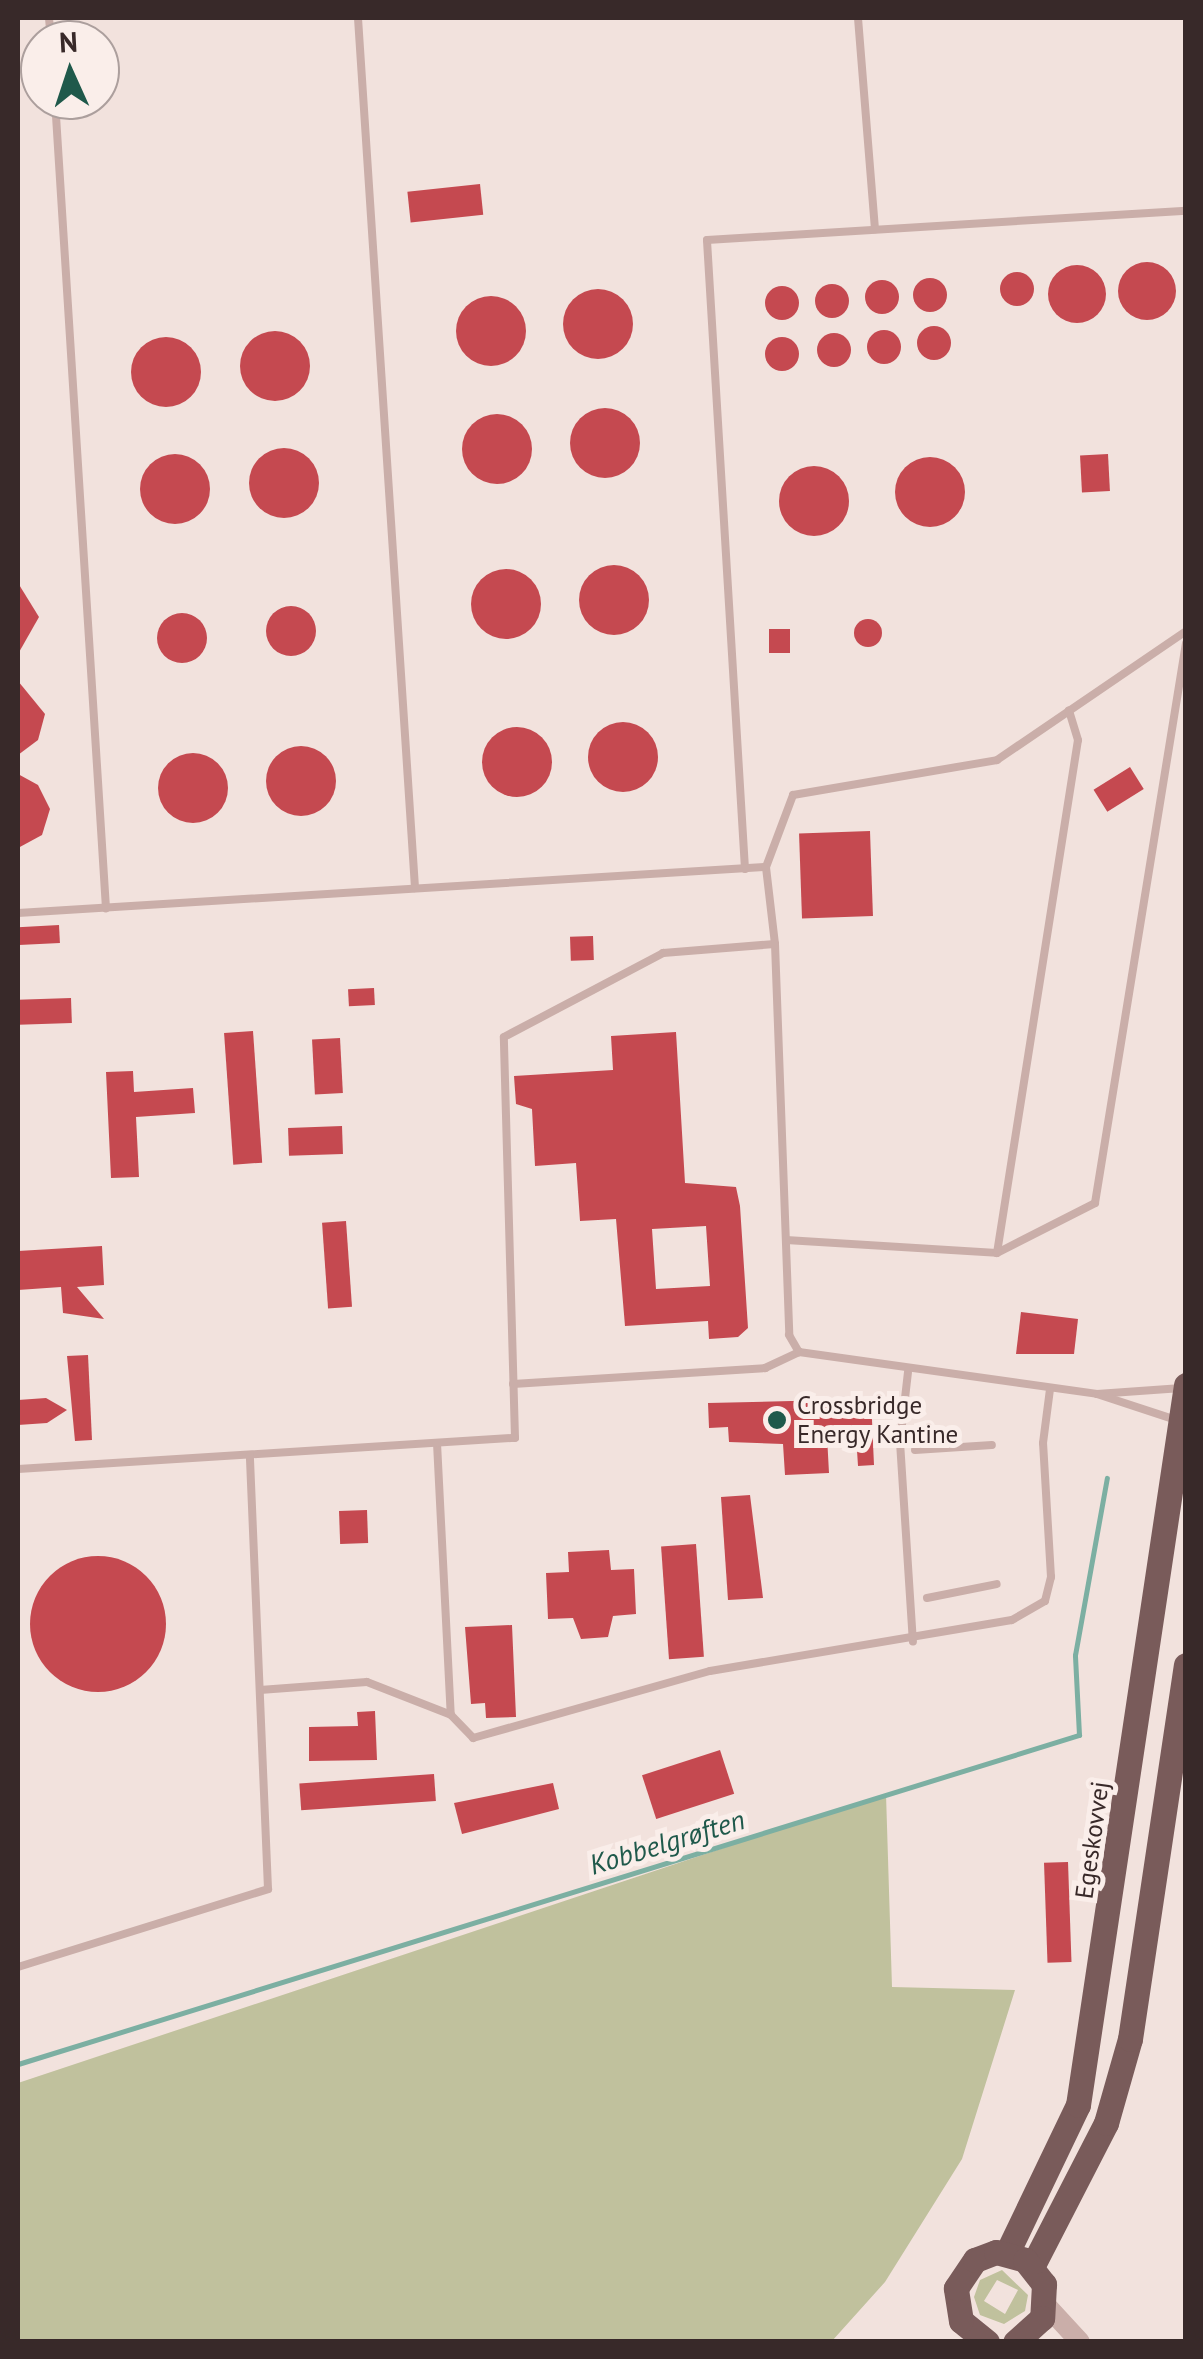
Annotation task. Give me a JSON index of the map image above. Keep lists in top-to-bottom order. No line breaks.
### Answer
{"streets":{"main road":["Egeskovvej"]},"water":["Kobbelgrøften"],"places":["Crossbridge Energy Kantine"],"north":"top"}
